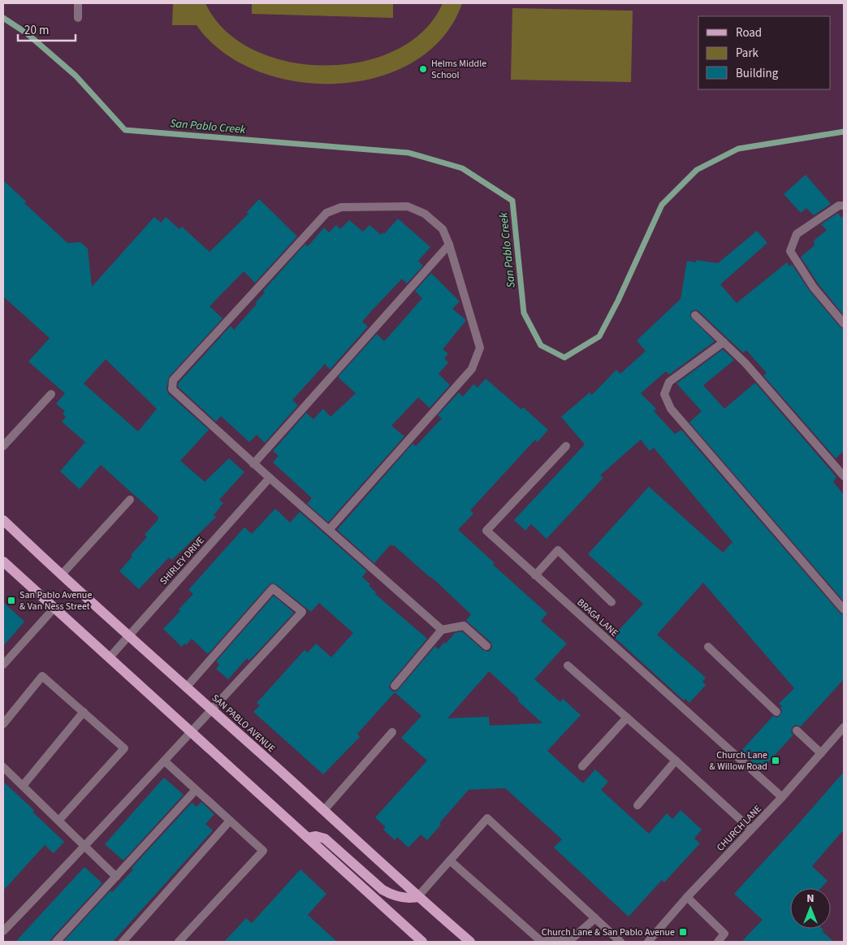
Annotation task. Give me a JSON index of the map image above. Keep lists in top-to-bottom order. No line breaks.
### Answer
{"streets":{"main road":["SAN PABLO AVENUE"],"street":["SHIRLEY DRIVE","BRAGA LANE","CHURCH LANE"]},"crossings":[["SHIRLEY DRIVE","SAN PABLO AVENUE"],["BRAGA LANE","CHURCH LANE"]],"water":["San Pablo Creek"],"places":{"other":["Helms Middle School"],"transit":["San Pablo Avenue & Van Ness Street","Church Lane & Willow Road","Church Lane & San Pablo Avenue"]},"legend":["Road","Park","Building"],"scale_bar":"20 m","north":"top"}
